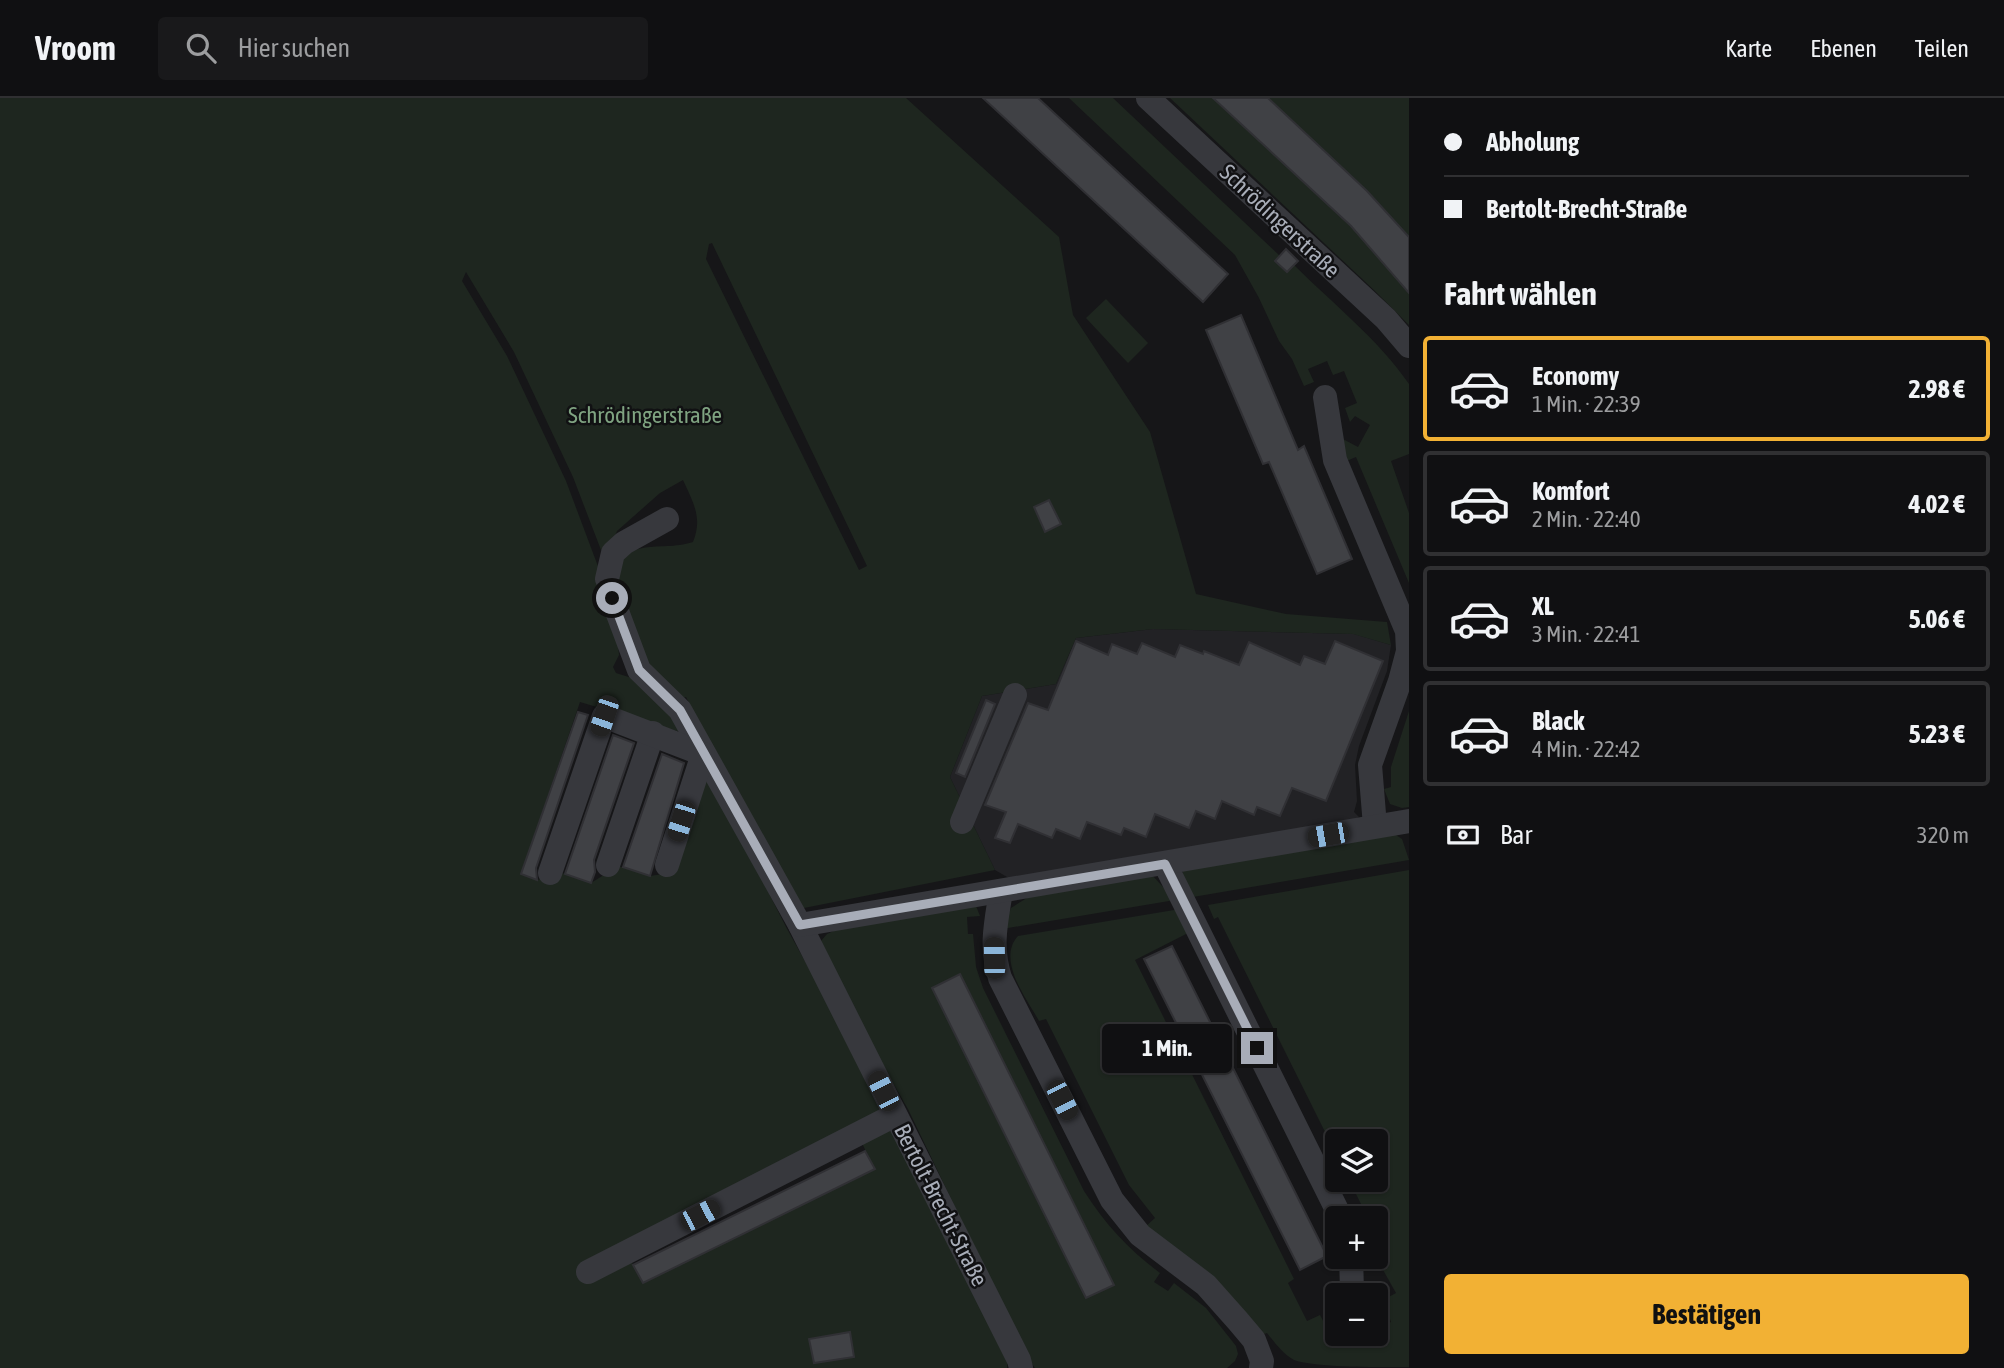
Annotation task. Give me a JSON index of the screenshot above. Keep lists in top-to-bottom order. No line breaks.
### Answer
{"streets":{"street":["Schrödingerstraße","Bertolt-Brecht-Straße"]},"parks":["Schrödingerstraße"],"page":{"header":"Vroom","search":"Hier suchen","nav":["Karte","Ebenen","Teilen"],"banner":["Abholung","Bertolt-Brecht-Straße"],"heading":"Fahrt wählen","list":[{"name":"Economy","note":"1 Min. · 22:39","value":"2.98 €"},{"name":"Komfort","note":"2 Min. · 22:40","value":"4.02 €"},{"name":"XL","note":"3 Min. · 22:41","value":"5.06 €"},{"name":"Black","note":"4 Min. · 22:42","value":"5.23 €"}],"pay":["Bar","320 m"],"bubble":"1 Min.","map_buttons":["+","−"],"buttons":"Bestätigen"}}
